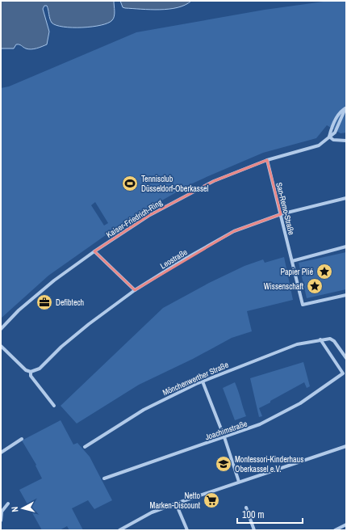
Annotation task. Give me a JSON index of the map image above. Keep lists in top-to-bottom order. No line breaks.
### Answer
{"streets":{"street":["San-Remo-Straße","Kaiser-Friedrich-Ring","Leostraße","Mönchenwerther Straße","Joachimstraße"]},"crossings":[["San-Remo-Straße","Kaiser-Friedrich-Ring"],["San-Remo-Straße","Leostraße"],["Mönchenwerther Straße","Joachimstraße"]],"places":{"sports":["Tennisclub Düsseldorf-Oberkassel"],"place":["Papier Plié","Wissenschaft"],"office":["Defibtech"],"school or university":["Montessori-Kinderhaus Oberkassel e.V."],"supermarket":["Netto Marken-Discount"]},"scale_bar":"100 m","north":"left"}
